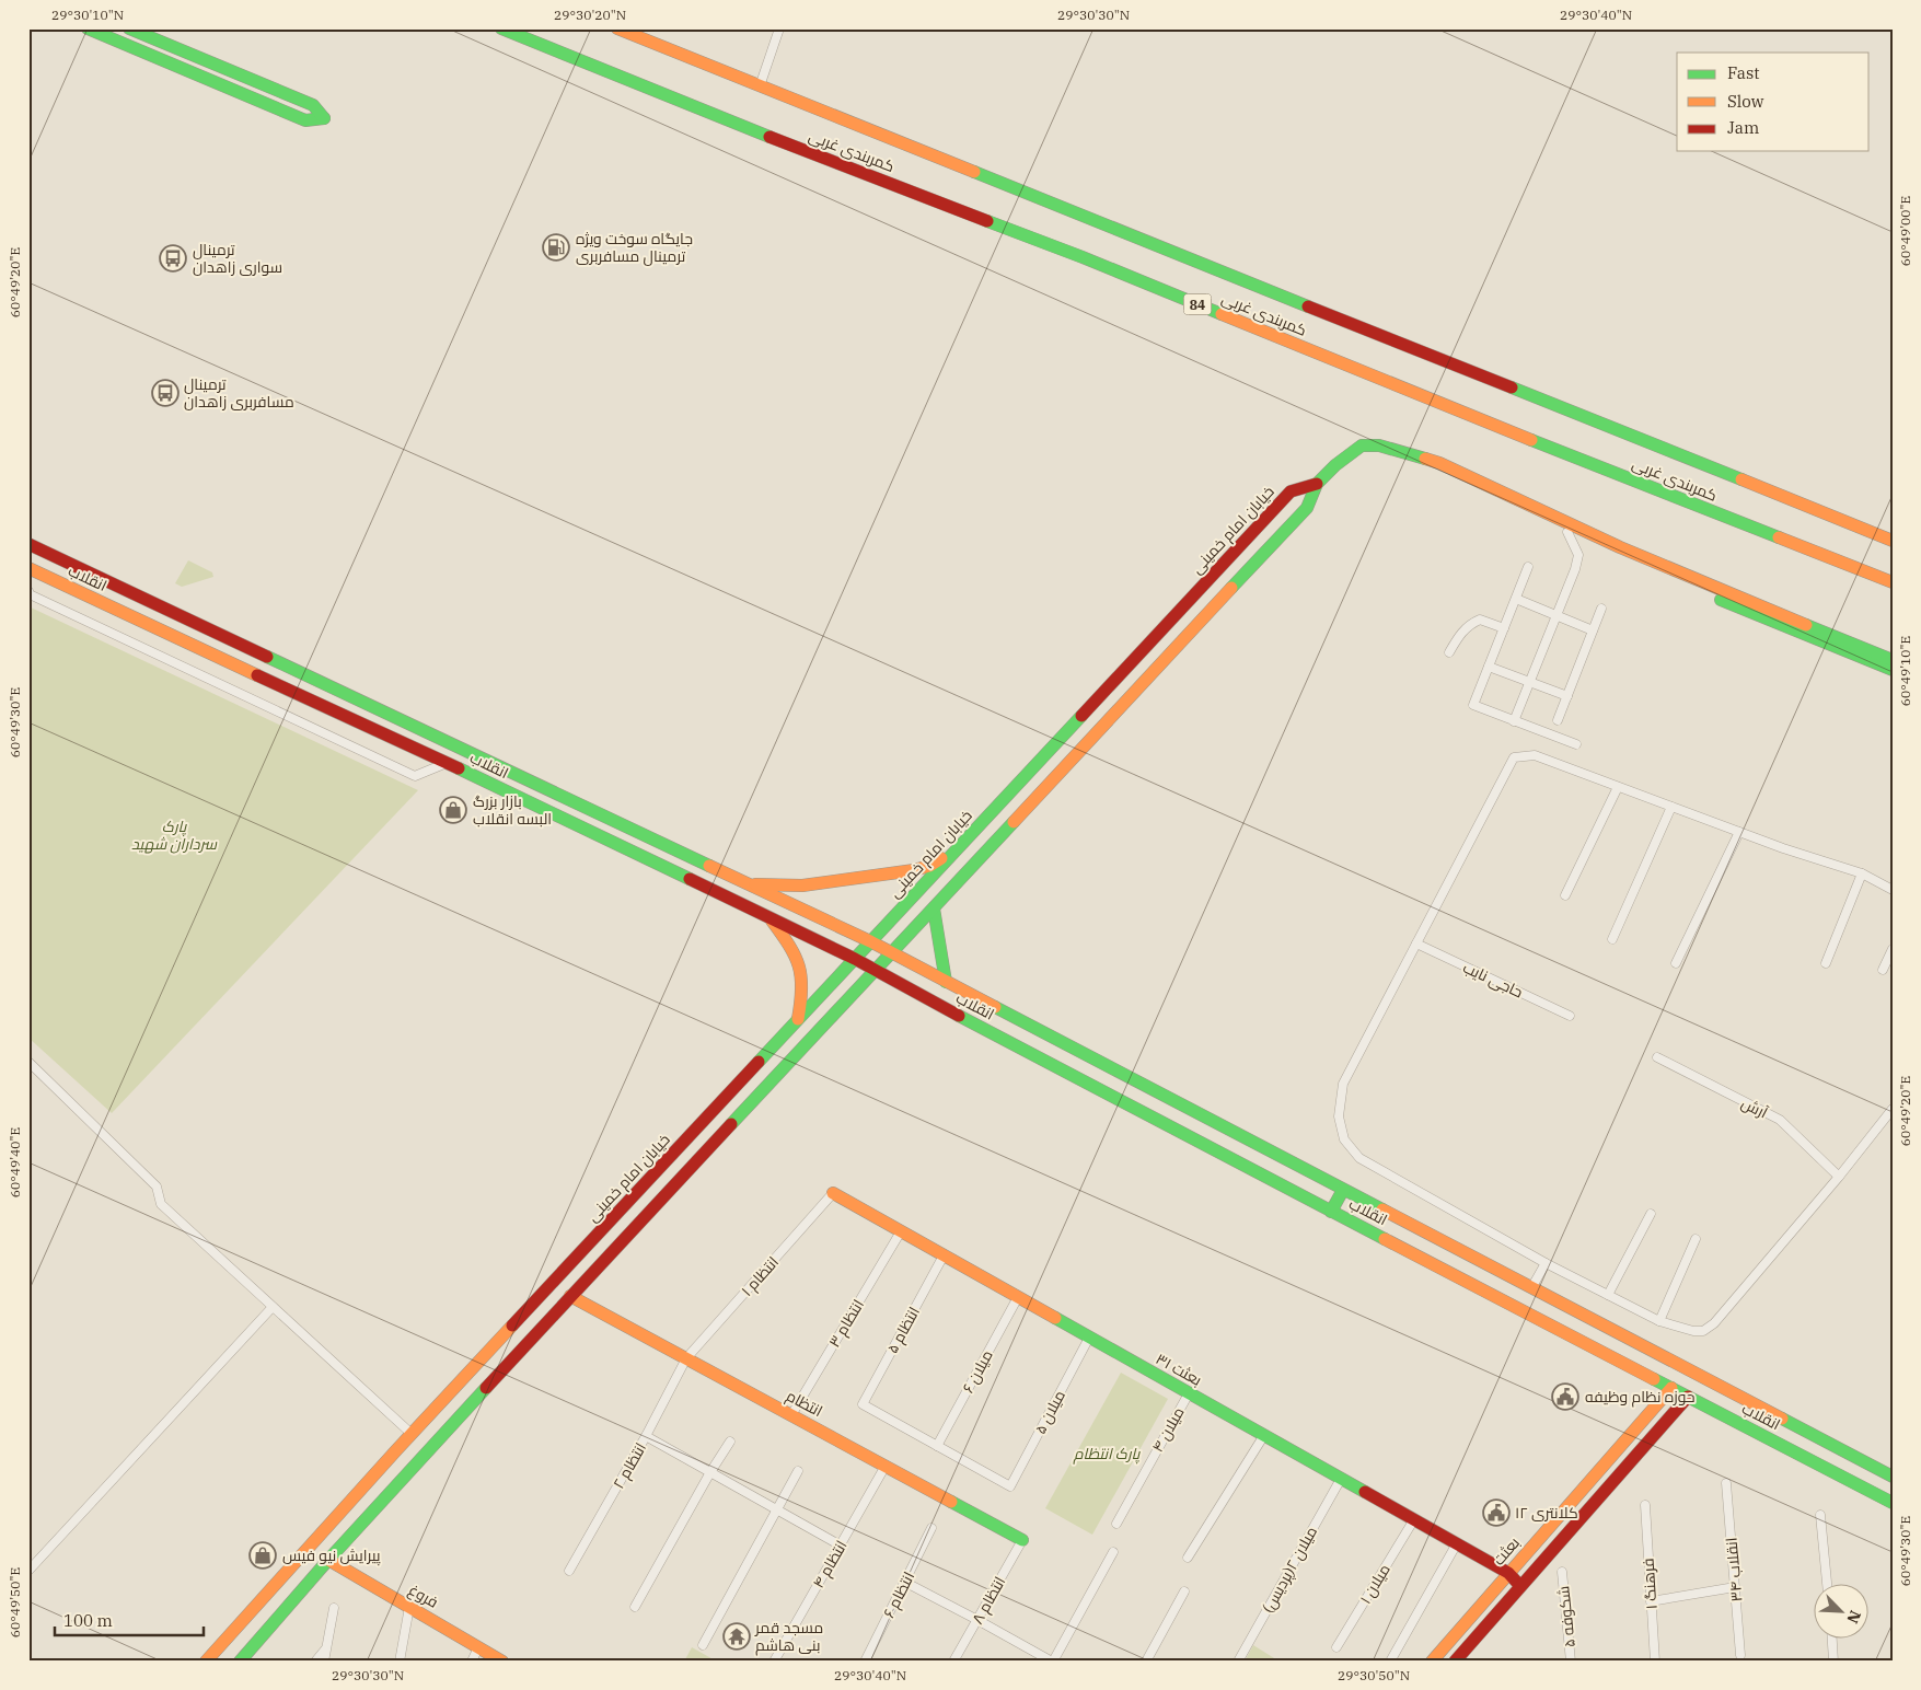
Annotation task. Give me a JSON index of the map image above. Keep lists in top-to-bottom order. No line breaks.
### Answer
{"streets":{"main road":["کمربندی غربی","84","خیابان امام خمینی","انقلاب","بعثت ۳۱","انتظام","بعثت","فروغ"],"street":["حاجی نایب","آرش","انتظام ۱","انتظام ۳","انتظام ۵","میلان ۶","میلان ۵","میلان ۴","انتظام ۲","انتظام ۴","میلان ۲(پردیس)","انقلاب ۳۴","میلان ۱","فرهنگ ۱","انتظام ۶","انتظام ۸","شکوفه ۵"]},"crossings":[["خیابان امام خمینی","انقلاب"],["انقلاب","بعثت"],["انتظام ۱","بعثت ۳۱"],["انتظام ۱","انتظام"],["انتظام ۱","انتظام ۲"],["انتظام ۳","بعثت ۳۱"],["انتظام ۳","انتظام"],["انتظام ۵","بعثت ۳۱"],["انتظام ۵","میلان ۶"],["انتظام ۵","میلان ۵"],["بعثت ۳۱","میلان ۶"],["بعثت ۳۱","میلان ۵"],["بعثت ۳۱","میلان ۴"],["بعثت ۳۱","بعثت"],["بعثت ۳۱","میلان ۲(پردیس)"],["بعثت ۳۱","میلان ۱"],["میلان ۶","میلان ۵"],["انتظام","انتظام ۲"],["انتظام","انتظام ۴"],["انتظام","انتظام ۸"]],"parks":["پارک سرداران شهید","پارک انتظام"],"places":{"fuel station":["جایگاه سوخت ویژه ترمینال مسافربری"],"bus stop":["ترمینال سواری زاهدان","ترمینال مسافربری زاهدان"],"shop":["بازار بزرگ البسه انقلاب","پیرایش نیو فیس"],"public building":["حوزه نظام وظیفه","کلانتری ۱۲"],"temple":["مسجد قمر بنی هاشم"]},"legend":["Fast","Slow","Jam"],"scale_bar":"100 m","north":"bottom right","coordinates":["29°30'10\"N","29°30'20\"N","29°30'30\"N","29°30'40\"N","60°49'00\"E","60°49'20\"E","60°49'10\"E","60°49'30\"E","60°49'40\"E","60°49'50\"E","29°30'50\"N"]}
